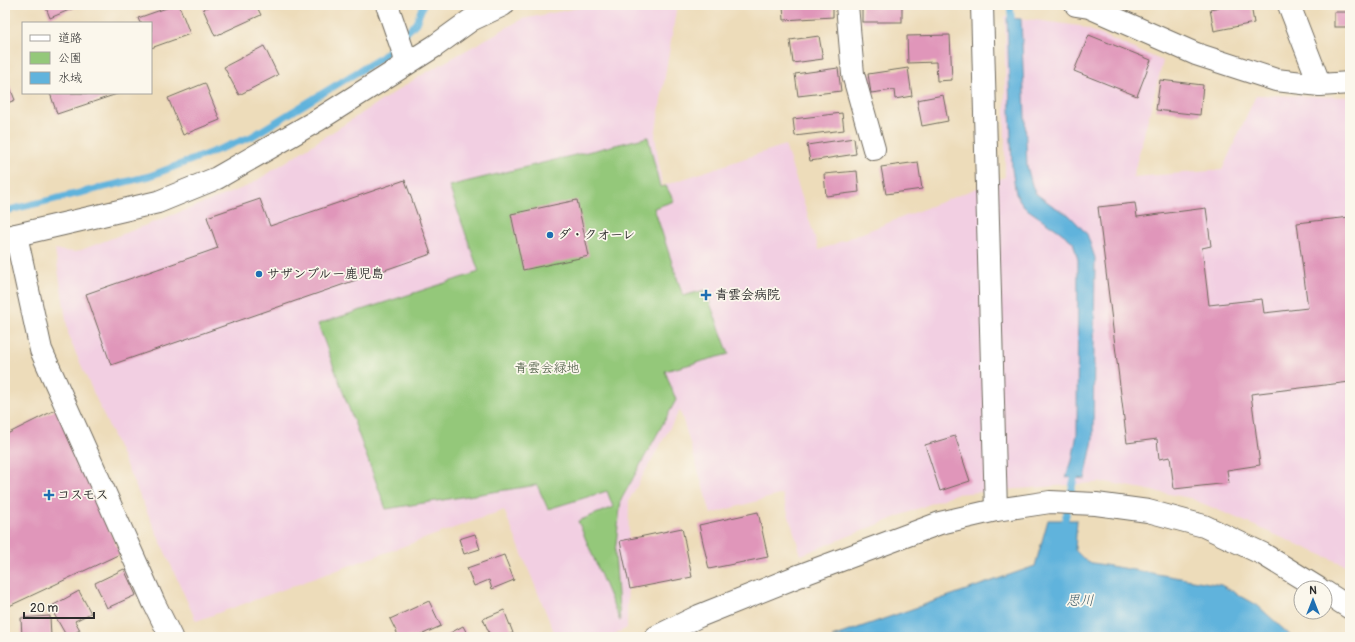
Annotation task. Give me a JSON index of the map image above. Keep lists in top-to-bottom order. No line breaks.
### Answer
{"water":["思川"],"parks":["青雲会緑地"],"places":{"other":["ダ・クオーレ","サザンブルー鹿児島"],"health":["青雲会病院","コスモス"]},"legend":["道路","公園","水域"],"scale_bar":"20 m","north":"top"}
